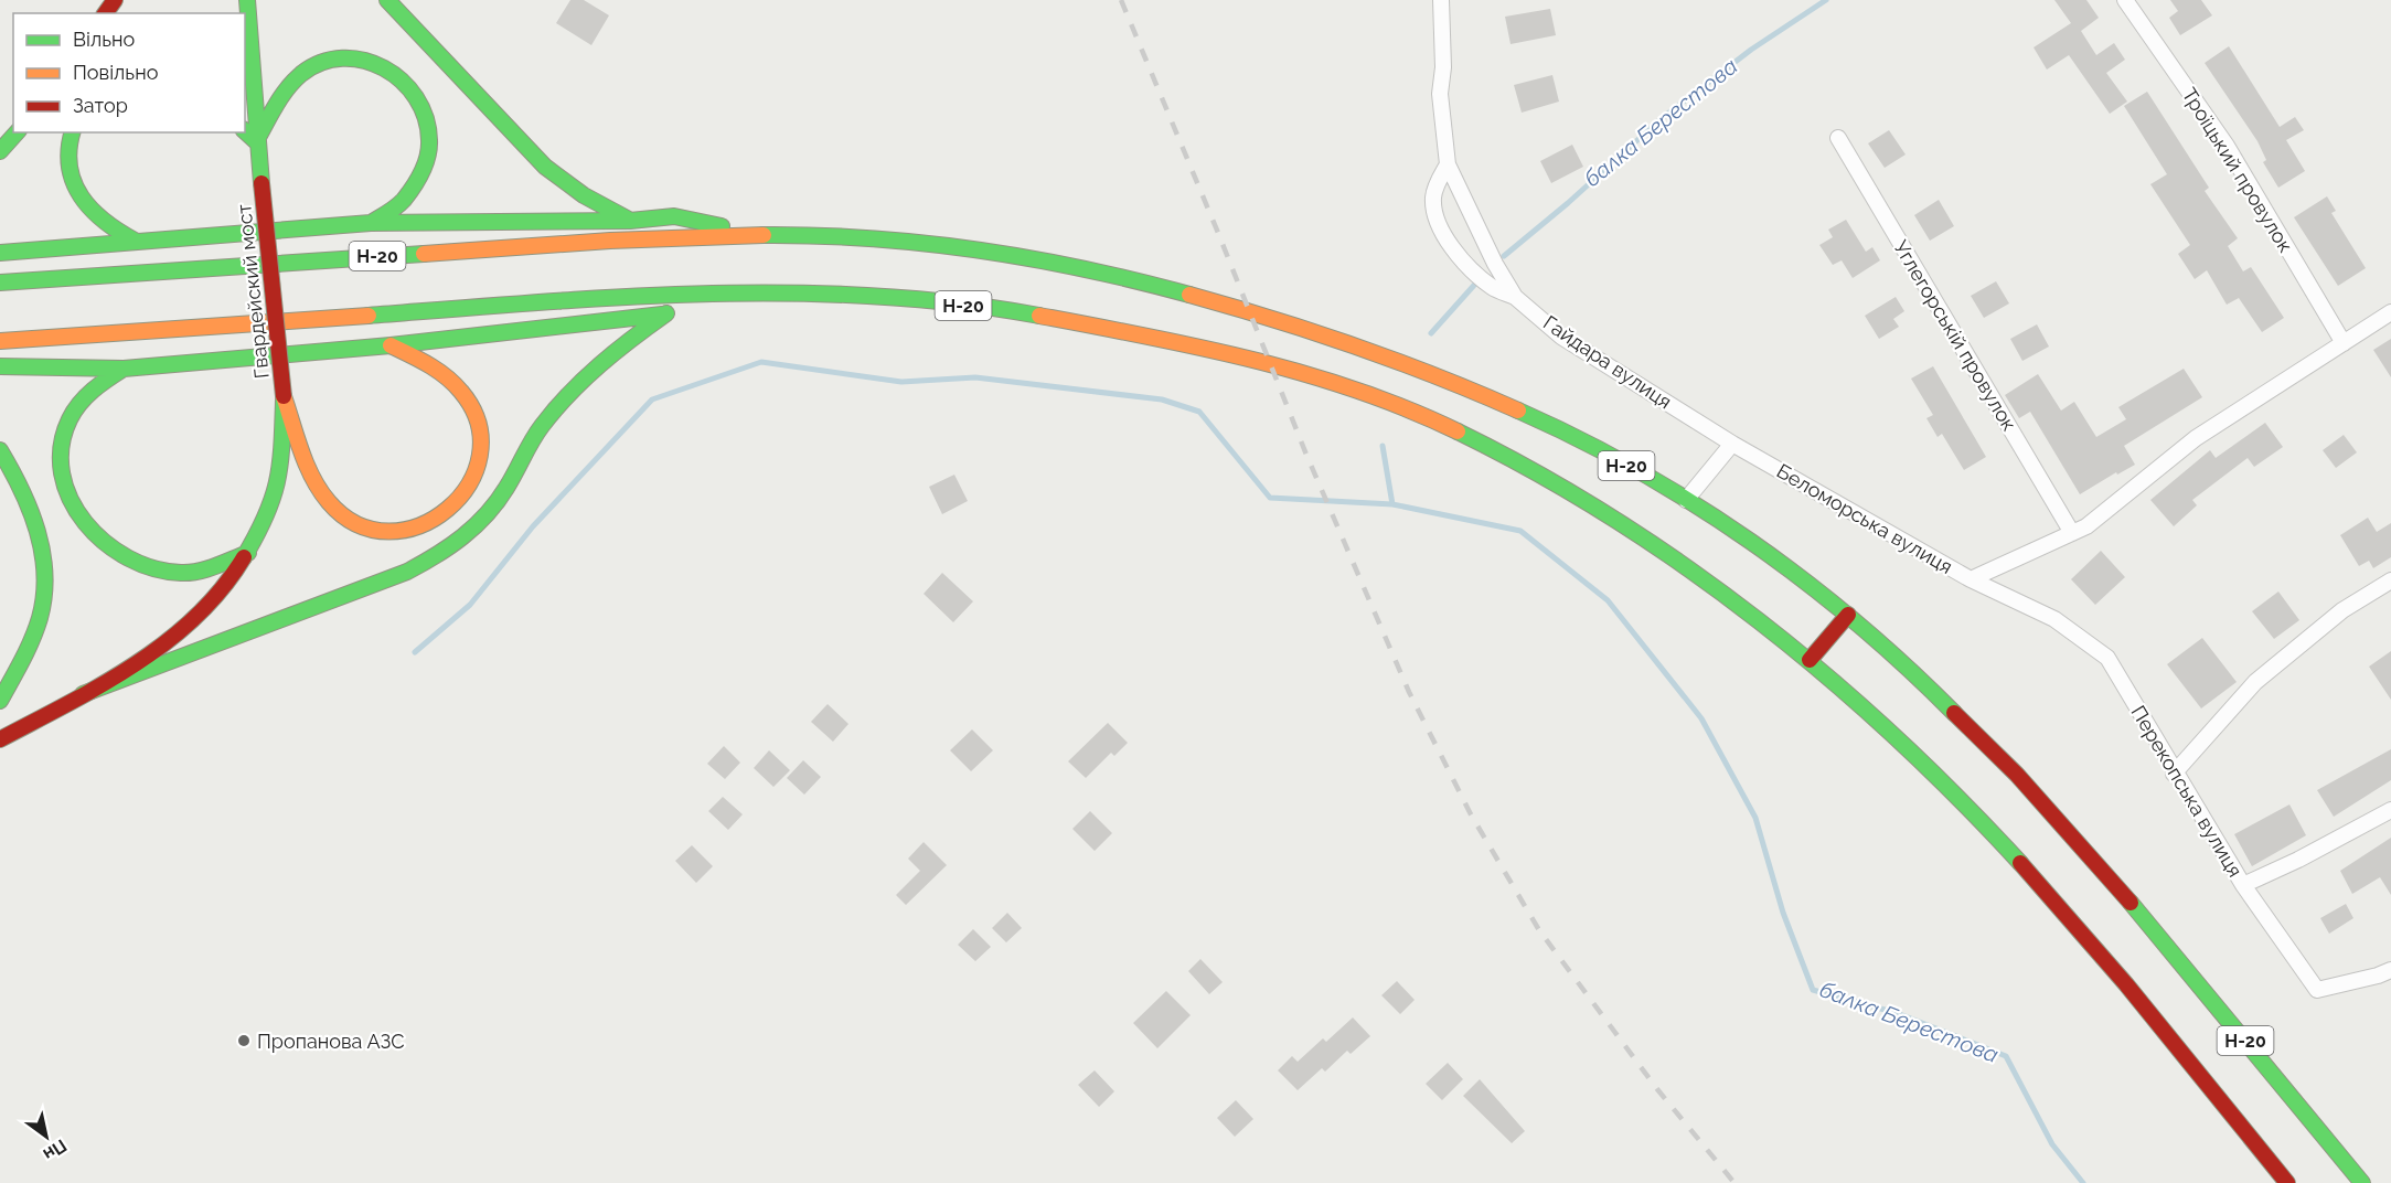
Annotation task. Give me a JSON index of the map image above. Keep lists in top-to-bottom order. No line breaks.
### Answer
{"streets":{"main road":["Н-20","Гвардейский мост"],"street":["Троїцький провулок","Углегорськiй провулок","Гайдара вулиця","Беломорська вулиця","Перекопська вулиця"]},"crossings":[["Троїцький провулок","Беломорська вулиця"],["Углегорськiй провулок","Беломорська вулиця"],["Гайдара вулиця","Беломорська вулиця"],["Беломорська вулиця","Перекопська вулиця"]],"water":["балка Берестова"],"places":["Пропанова АЗС"],"legend":["Вільно","Повільно","Затор"],"north":"bottom right"}
